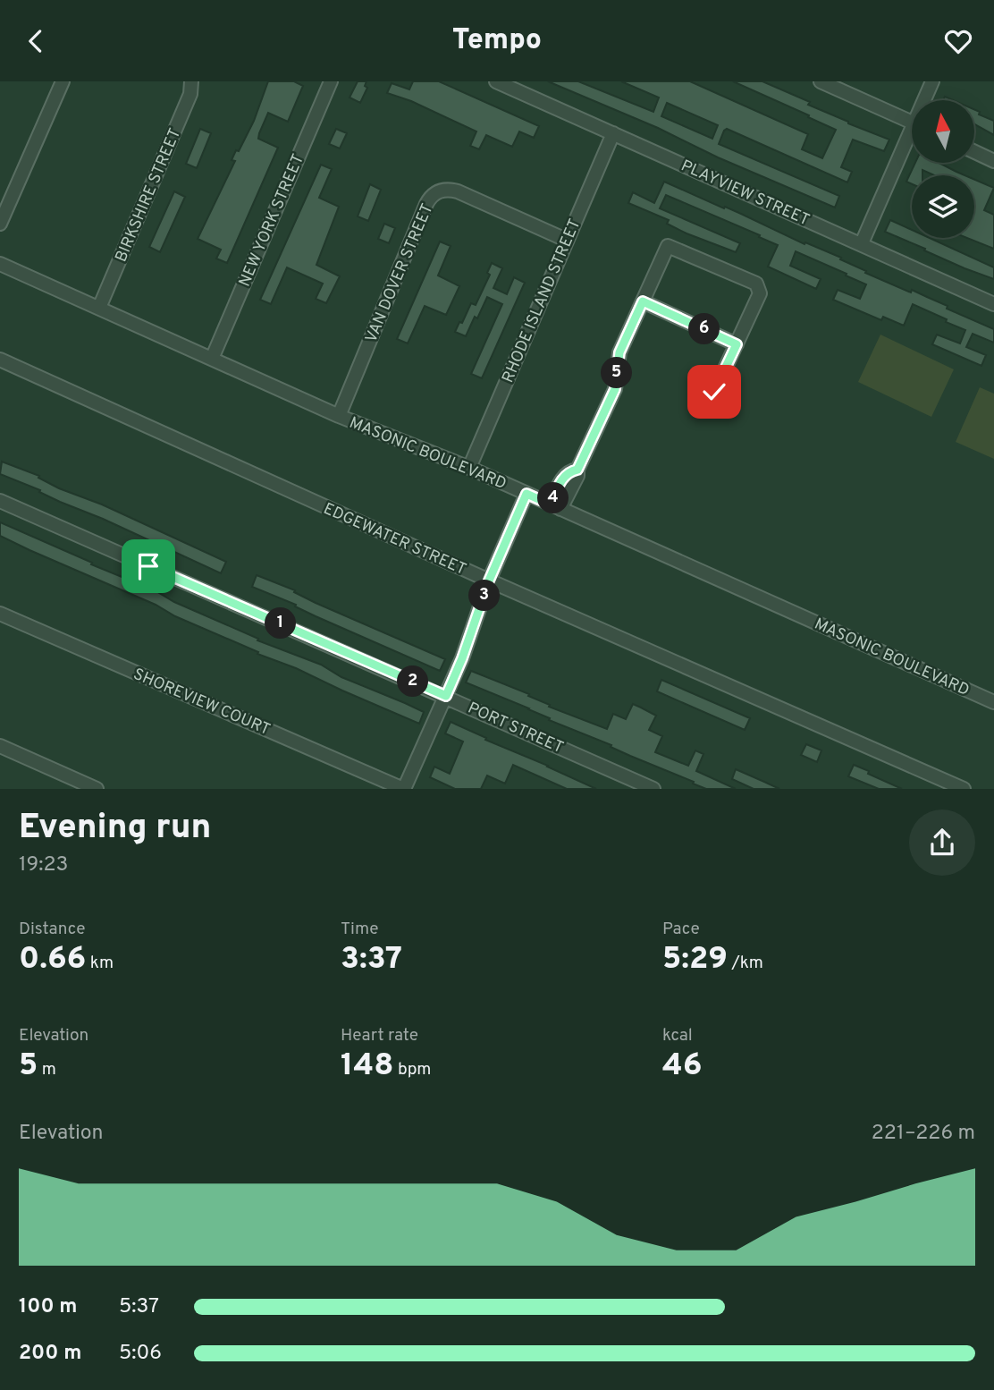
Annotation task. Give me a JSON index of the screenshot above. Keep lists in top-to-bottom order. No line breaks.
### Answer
{"streets":{"street":["PLAYVIEW STREET","BIRKSHIRE STREET","NEW YORK STREET","VAN DOVER STREET","RHODE ISLAND STREET","MASONIC BOULEVARD","EDGEWATER STREET","SHOREVIEW COURT","PORT STREET"]},"crossings":[["PLAYVIEW STREET","RHODE ISLAND STREET"],["BIRKSHIRE STREET","MASONIC BOULEVARD"],["NEW YORK STREET","MASONIC BOULEVARD"],["VAN DOVER STREET","RHODE ISLAND STREET"],["VAN DOVER STREET","MASONIC BOULEVARD"],["RHODE ISLAND STREET","MASONIC BOULEVARD"]],"north":"top","page":{"header":"Tempo","pins":["6","5","4","3","1","2"],"heading":["Evening run","19:23"],"stats":[["Distance","0.66 km"],["Time","3:37"],["Pace","5:29 /km"],["Elevation","5 m"],["Heart rate","148 bpm"],["kcal","46"]],"chart":["Elevation","221–226 m"],"list":[{"name":"100 m","note":"5:37"},{"name":"200 m","note":"5:06"}]}}
